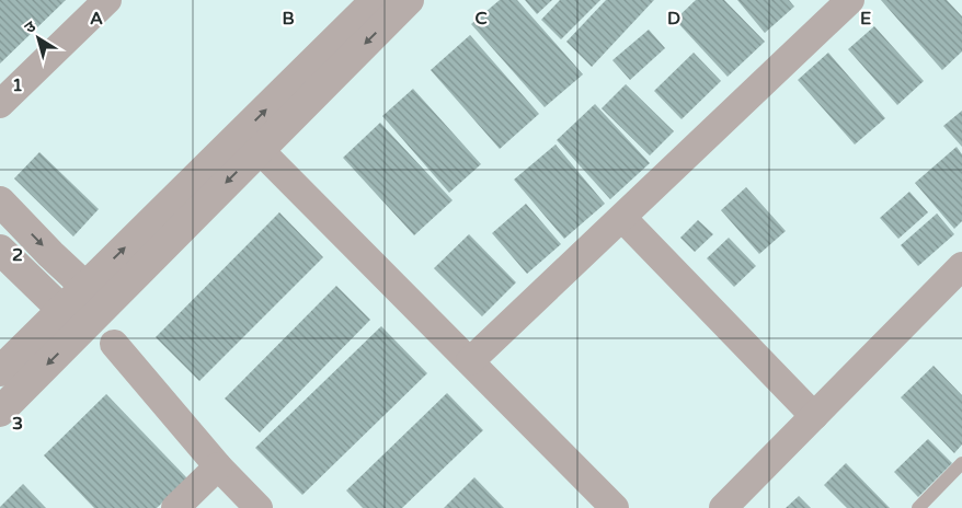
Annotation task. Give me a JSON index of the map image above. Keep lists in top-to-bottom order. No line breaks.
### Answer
{"north":"top left","grid":{"columns":["A","B","C","D","E"],"rows":["1","2","3"]}}
